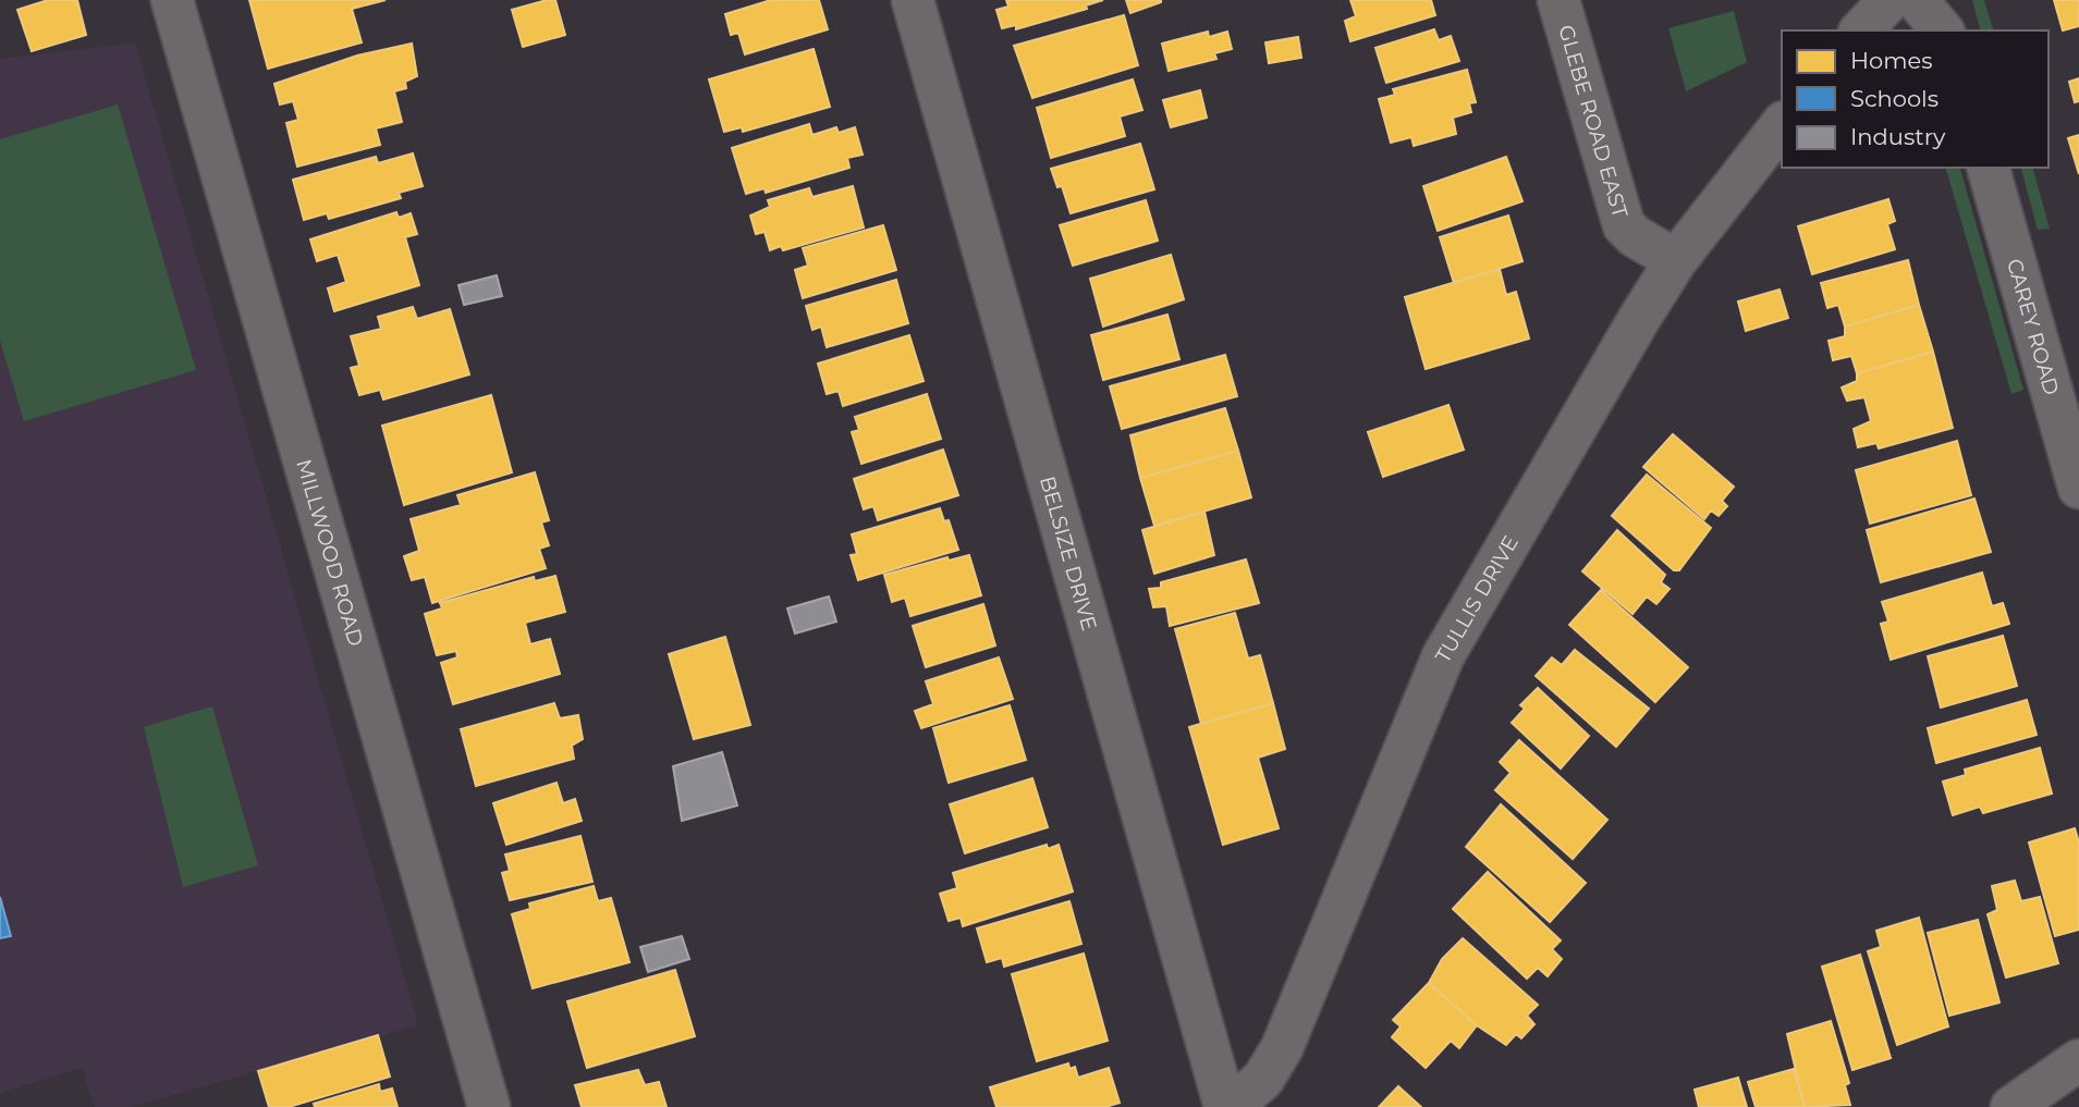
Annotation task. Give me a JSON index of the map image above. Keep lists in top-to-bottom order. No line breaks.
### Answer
{"streets":{"street":["GLEBE ROAD EAST","CAREY ROAD","MILLWOOD ROAD","BELSIZE DRIVE","TULLIS DRIVE"]},"crossings":[["GLEBE ROAD EAST","TULLIS DRIVE"]],"legend":["Homes","Schools","Industry"]}
